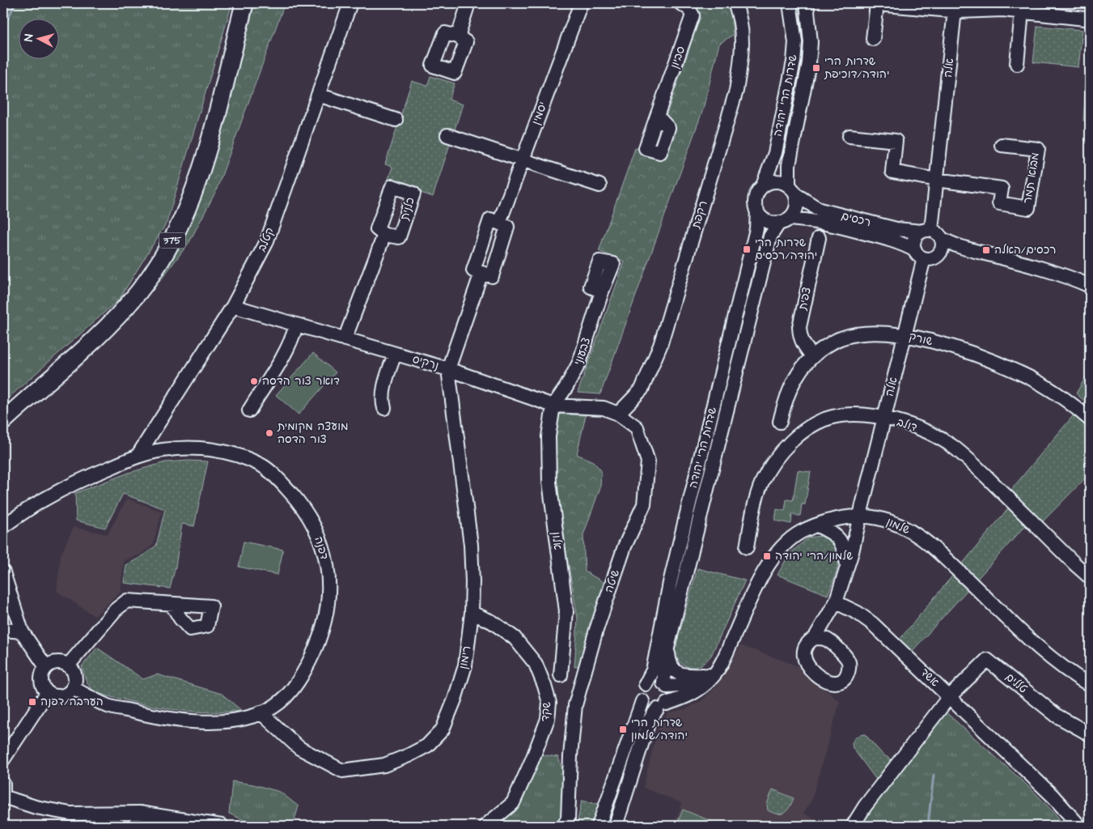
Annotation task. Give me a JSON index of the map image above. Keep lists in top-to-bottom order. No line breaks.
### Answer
{"streets":{"main road":["375"],"street":["סביון","אלה","שדרות הרי יהודה","יסמין","מבוא תמר","רקפת","רכסים","קטלב","צפית","שורק","צבעוני","נרקיס","דולב","שלמון","אלון","דפנה","שיטה","רימון","אשד","טללים","שקד"]},"crossings":[["אלה","מבוא תמר"],["אלה","רכסים"],["אלה","שורק"],["אלה","דולב"],["אלה","שלמון"],["שדרות הרי יהודה","רכסים"],["שדרות הרי יהודה","שלמון"],["רקפת","שיטה"],["קטלב","נרקיס"],["קטלב","דפנה"],["צפית","שורק"],["צבעוני","נרקיס"],["צבעוני","אלון"],["צבעוני","שיטה"],["נרקיס","אלון"],["נרקיס","שיטה"],["נרקיס","רימון"],["אלון","שיטה"],["דפנה","רימון"],["רימון","שקד"],["אשד","טללים"]],"places":{"transit":["שדרות הרי יהודה/דוכיפת","שדרות הרי יהודה/רכסים","רכסים/האלה","שלמון/הרי יהודה","הערבה/דפנה","שדרות הרי יהודה/שלמון"],"other":["דואר צור הדסה","מועצה מקומית צור הדסה"]},"north":"left"}
